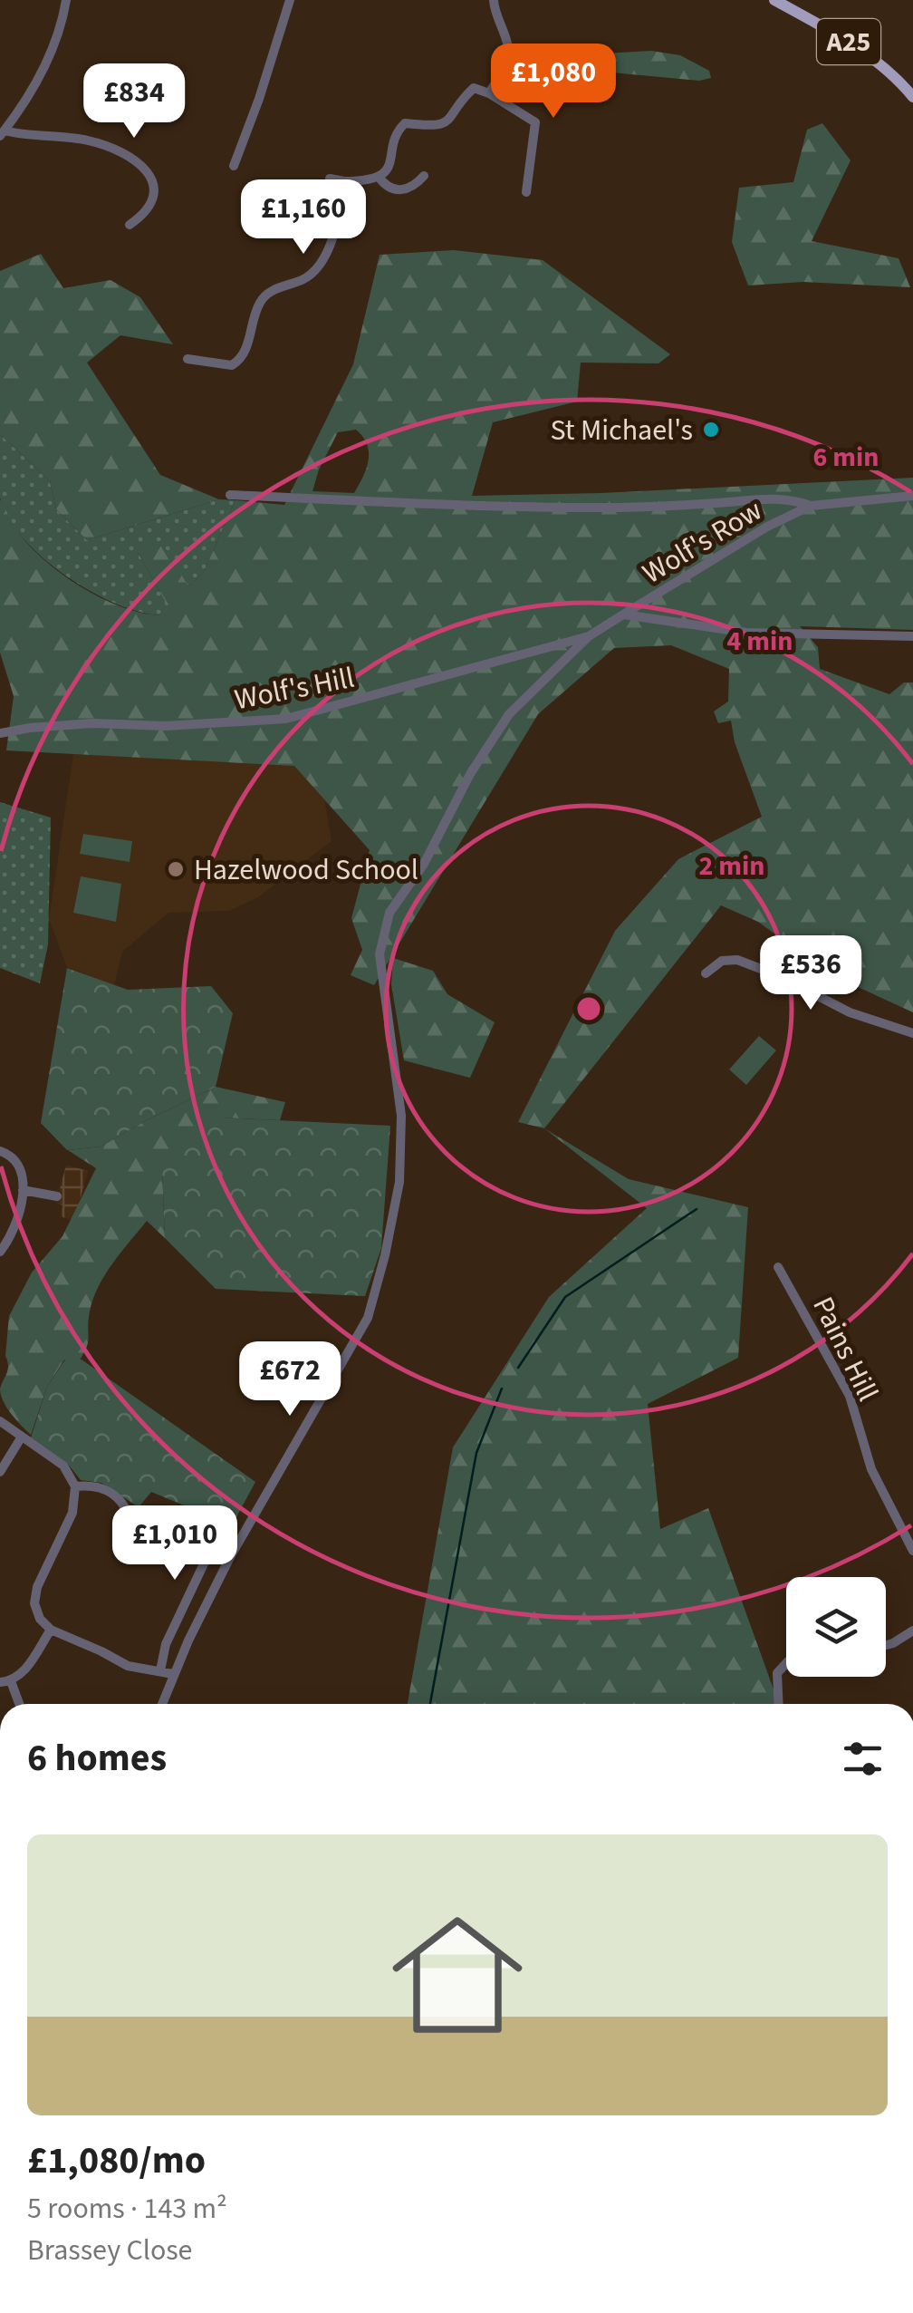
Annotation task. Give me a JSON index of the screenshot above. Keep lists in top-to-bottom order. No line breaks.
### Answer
{"streets":{"main road":["A25"],"street":["Wolf's Row","Wolf's Hill","Pains Hill"]},"crossings":[["Wolf's Row","Wolf's Hill"]],"places":["St Michael's","Hazelwood School"],"page":{"price":["£1,080","£834","£1,160","£536","£672","£1,010"],"heading":"6 homes","list":[{"name":"£1,080/mo","note":"5 rooms · 143 m² · Brassey Close"}]},"rings":["6 min","4 min","2 min"]}
